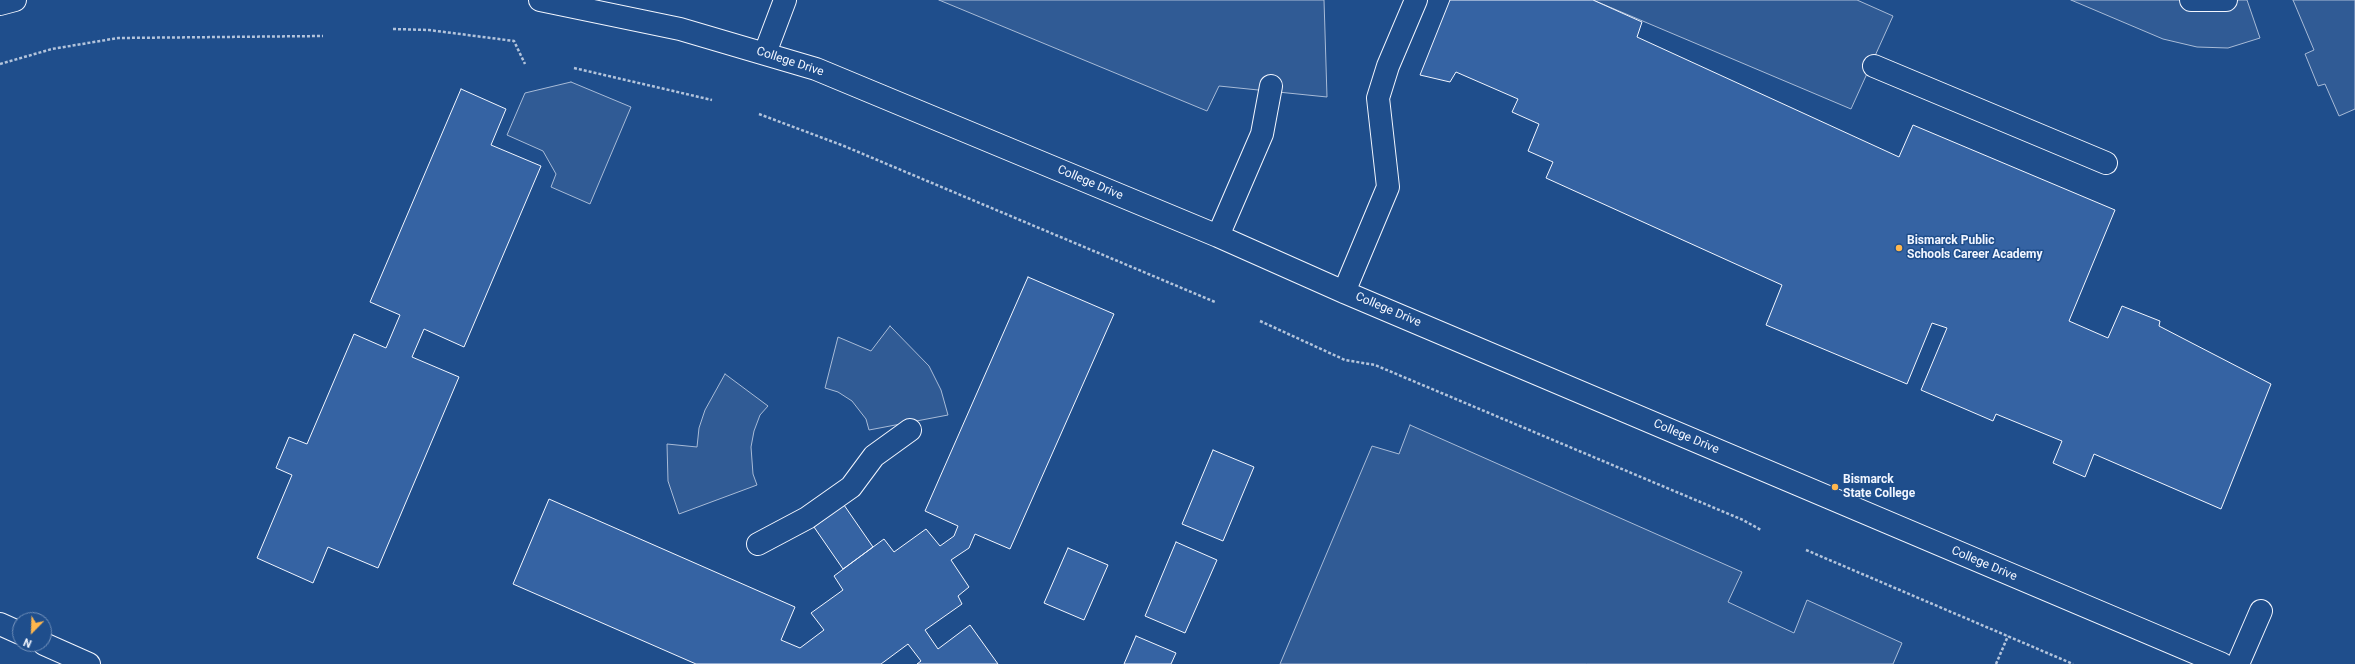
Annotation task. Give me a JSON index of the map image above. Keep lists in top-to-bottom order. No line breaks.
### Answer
{"streets":{"street":["College Drive"]},"places":["Bismarck Public Schools Career Academy","Bismarck State College"],"north":"bottom left"}
